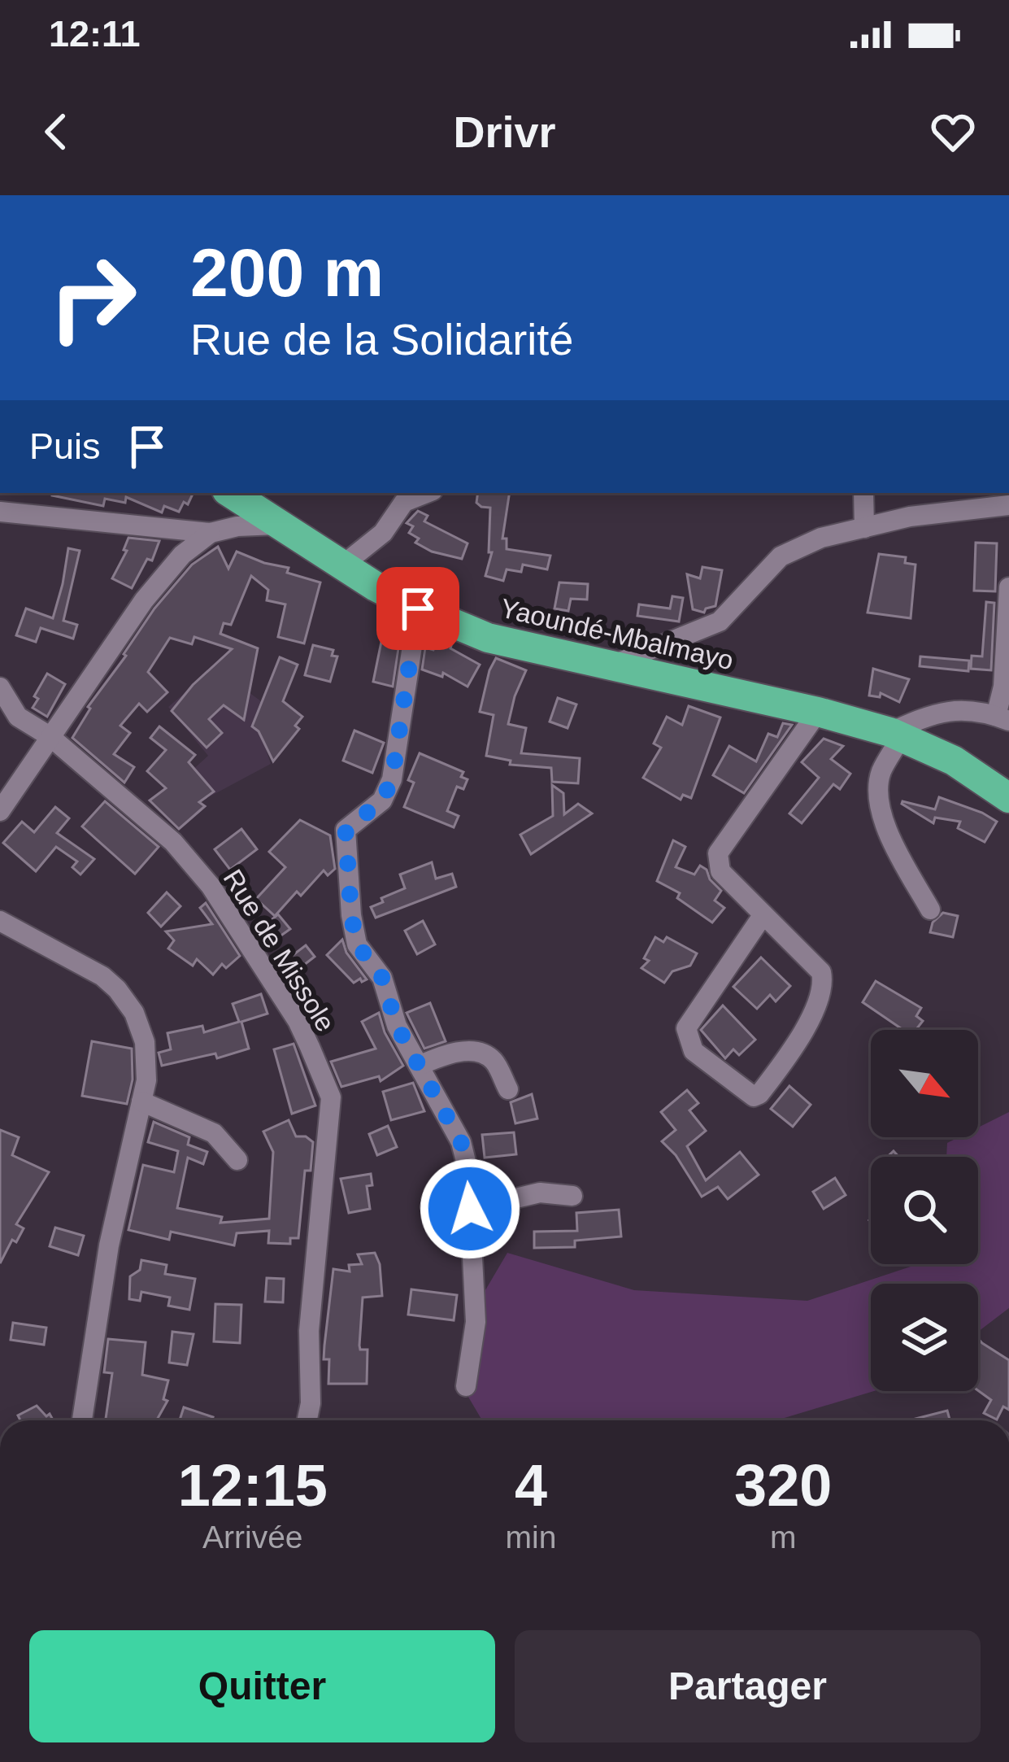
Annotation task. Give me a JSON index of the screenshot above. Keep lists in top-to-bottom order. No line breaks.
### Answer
{"streets":{"highway":["Yaoundé-Mbalmayo"],"street":["Rue de Missole"]},"north":"bottom right","page":{"status":"12:11","header":"Drivr","turn":["200 m","Rue de la Solidarité"],"then":"Puis","eta":["12:15","Arrivée","4","min","320","m"],"buttons":["Quitter","Partager"]}}
